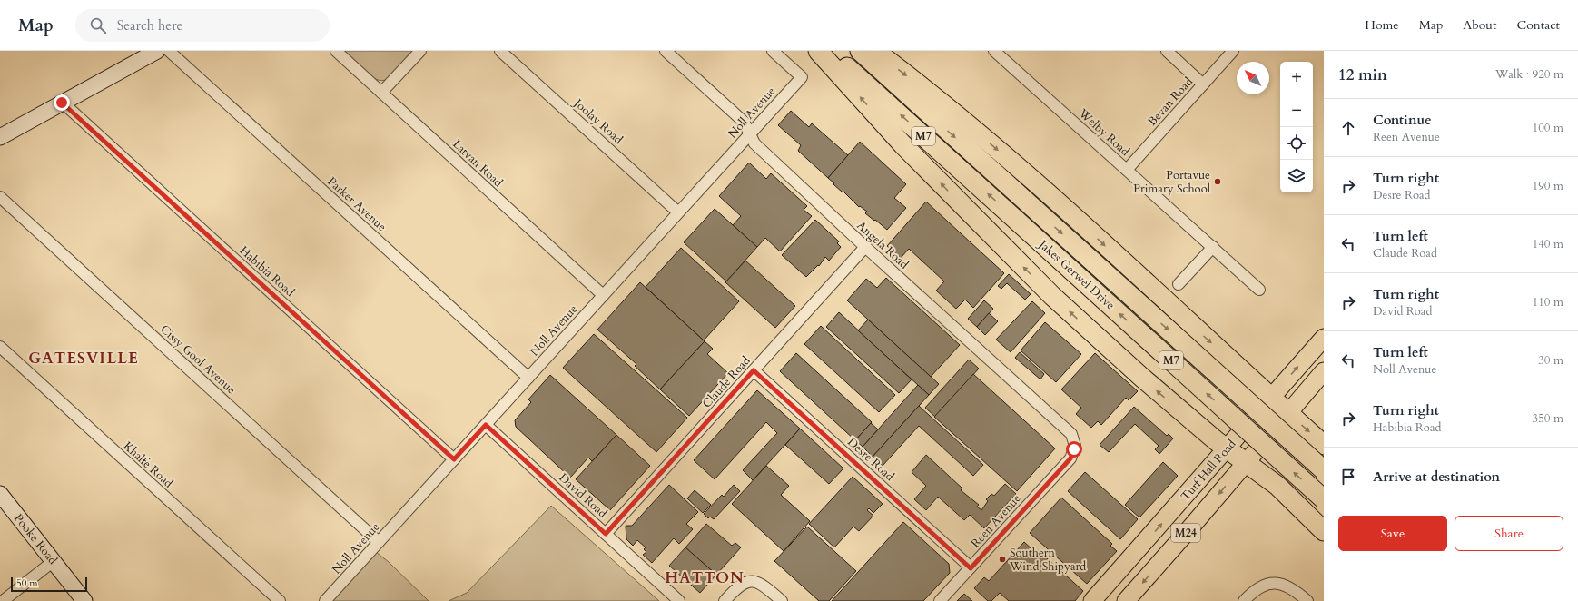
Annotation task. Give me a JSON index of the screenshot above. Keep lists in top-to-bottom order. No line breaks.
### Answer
{"streets":{"highway":["M7","Jakes Gerwel Drive"],"main road":["Turf Hall Road","M24"],"street":["Bevan Road","Noll Avenue","Joolay Road","Welby Road","Latvan Road","Parker Avenue","Angela Road","Habibia Road","Cissy Gool Avenue","Claude Road","Desre Road","Khalfe Road","David Road","Reen Avenue","Pooke Road"]},"crossings":[["Bevan Road","Welby Road"],["Noll Avenue","Joolay Road"],["Noll Avenue","Latvan Road"],["Noll Avenue","Parker Avenue"],["Noll Avenue","Angela Road"],["Noll Avenue","Habibia Road"],["Noll Avenue","Cissy Gool Avenue"],["Noll Avenue","David Road"],["Angela Road","Claude Road"],["Angela Road","Reen Avenue"],["Claude Road","Desre Road"],["Claude Road","David Road"],["Desre Road","Reen Avenue"]],"districts":["GATESVILLE","HATTON"],"places":["Portavue Primary School","Southern Wind Shipyard"],"scale_bar":"50 m","north":"top left","page":{"header":"Map","search":"Search here","nav":["Home","Map","About","Contact"],"heading":["12 min","Walk · 920 m"],"map_buttons":["+","−"],"list":[["Continue","Reen Avenue","100 m"],["Turn right","Desre Road","190 m"],["Turn left","Claude Road","140 m"],["Turn right","David Road","110 m"],["Turn left","Noll Avenue","30 m"],["Turn right","Habibia Road","350 m"],"Arrive at destination"],"buttons":["Save","Share"],"scale":"50 m"}}
